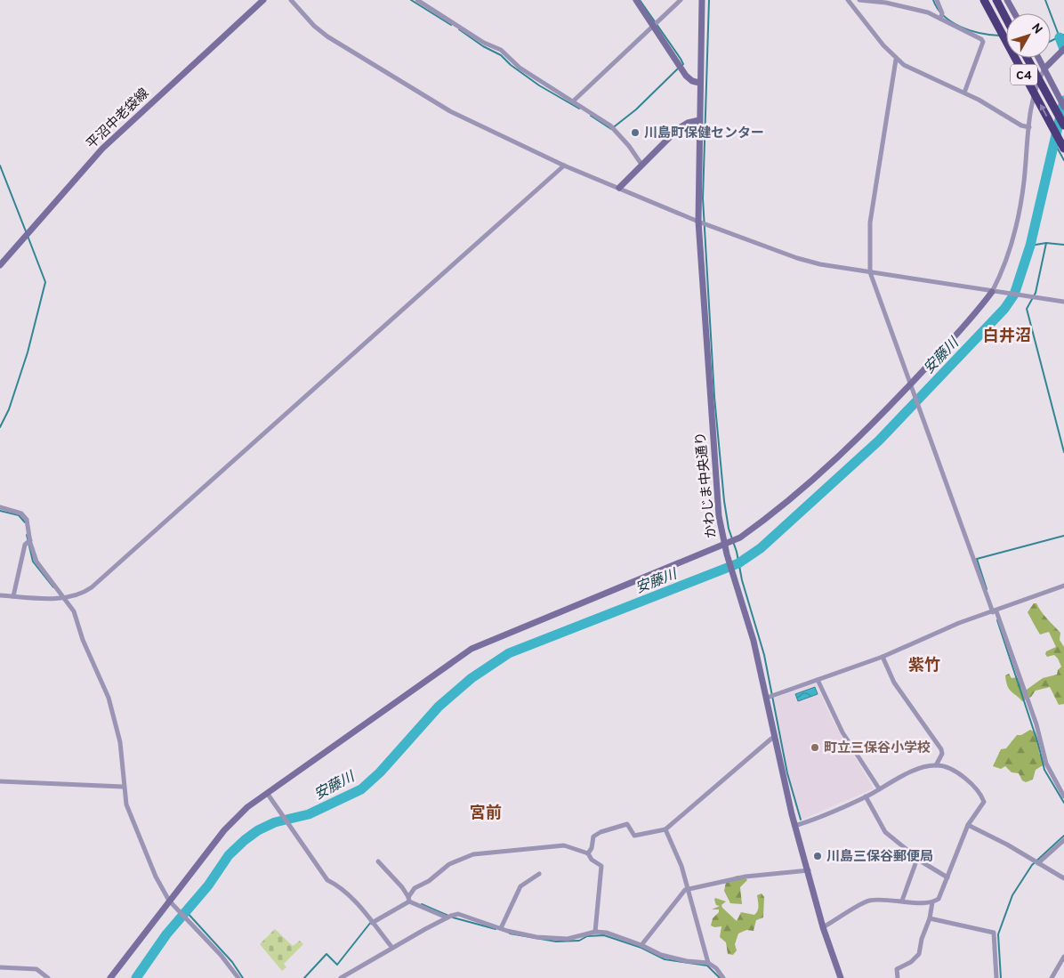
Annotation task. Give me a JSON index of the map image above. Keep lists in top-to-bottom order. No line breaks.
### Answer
{"streets":{"highway":["C4"],"street":["平沼中老袋線","かわじま中央通り"]},"districts":["白井沼","紫竹","宮前"],"water":["安藤川"],"places":["川島町保健センター","町立三保谷小学校","川島三保谷郵便局"],"north":"top right"}
